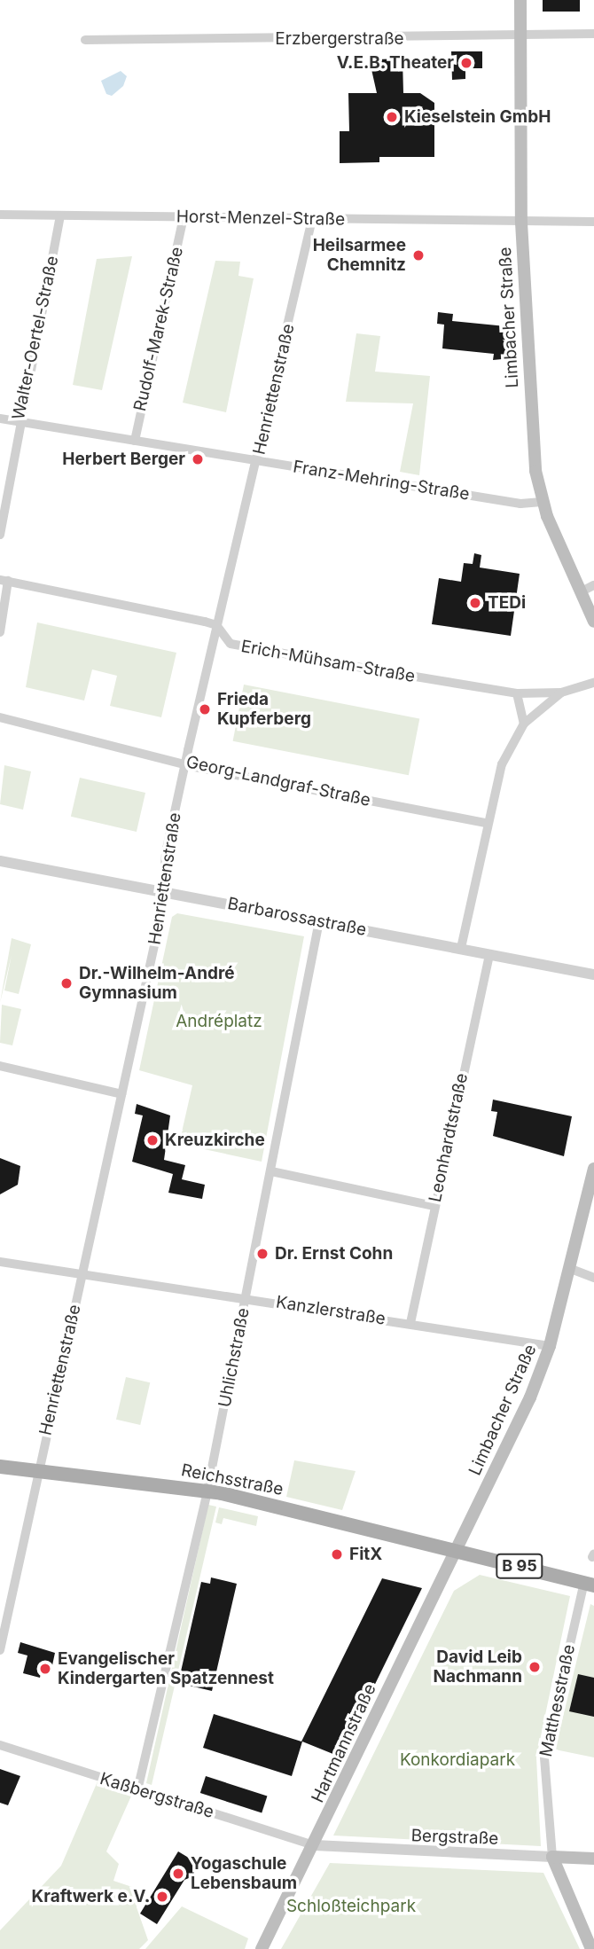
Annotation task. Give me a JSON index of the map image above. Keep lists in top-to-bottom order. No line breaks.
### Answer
{"streets":{"main road":["Limbacher Straße","Reichsstraße","B 95","Hartmannstraße","Bergstraße"],"street":["Erzbergerstraße","Horst-Menzel-Straße","Rudolf-Marek-Straße","Walter-Oertel-Straße","Henriettenstraße","Franz-Mehring-Straße","Erich-Mühsam-Straße","Georg-Landgraf-Straße","Barbarossastraße","Leonhardtstraße","Kanzlerstraße","Uhlichstraße","Matthesstraße","Kaßbergstraße"]},"crossings":[["Erzbergerstraße","Limbacher Straße"],["Horst-Menzel-Straße","Limbacher Straße"],["Horst-Menzel-Straße","Rudolf-Marek-Straße"],["Horst-Menzel-Straße","Walter-Oertel-Straße"],["Horst-Menzel-Straße","Henriettenstraße"],["Limbacher Straße","Franz-Mehring-Straße"],["Limbacher Straße","Kanzlerstraße"],["Limbacher Straße","Reichsstraße"],["Limbacher Straße","B 95"],["Limbacher Straße","Hartmannstraße"],["Rudolf-Marek-Straße","Franz-Mehring-Straße"],["Walter-Oertel-Straße","Franz-Mehring-Straße"],["Henriettenstraße","Franz-Mehring-Straße"],["Henriettenstraße","Erich-Mühsam-Straße"],["Henriettenstraße","Georg-Landgraf-Straße"],["Henriettenstraße","Barbarossastraße"],["Henriettenstraße","Kanzlerstraße"],["Henriettenstraße","Reichsstraße"],["Barbarossastraße","Leonhardtstraße"],["Barbarossastraße","Uhlichstraße"],["Leonhardtstraße","Kanzlerstraße"],["Kanzlerstraße","Uhlichstraße"],["Uhlichstraße","Reichsstraße"],["Uhlichstraße","Kaßbergstraße"],["Reichsstraße","B 95"],["Reichsstraße","Hartmannstraße"],["B 95","Matthesstraße"],["B 95","Hartmannstraße"],["Matthesstraße","Bergstraße"],["Hartmannstraße","Kaßbergstraße"],["Hartmannstraße","Bergstraße"],["Kaßbergstraße","Bergstraße"]],"parks":["Andréplatz","Konkordiapark","Schloßteichpark"],"places":["V.E.B. Theater","Kieselstein GmbH","Heilsarmee Chemnitz","Herbert Berger","TEDi","Frieda Kupferberg","Dr.-Wilhelm-André Gymnasium","Kreuzkirche","Dr. Ernst Cohn","FitX","David Leib Nachmann","Evangelischer Kindergarten Spatzennest","Yogaschule Lebensbaum","Kraftwerk e.V."]}
